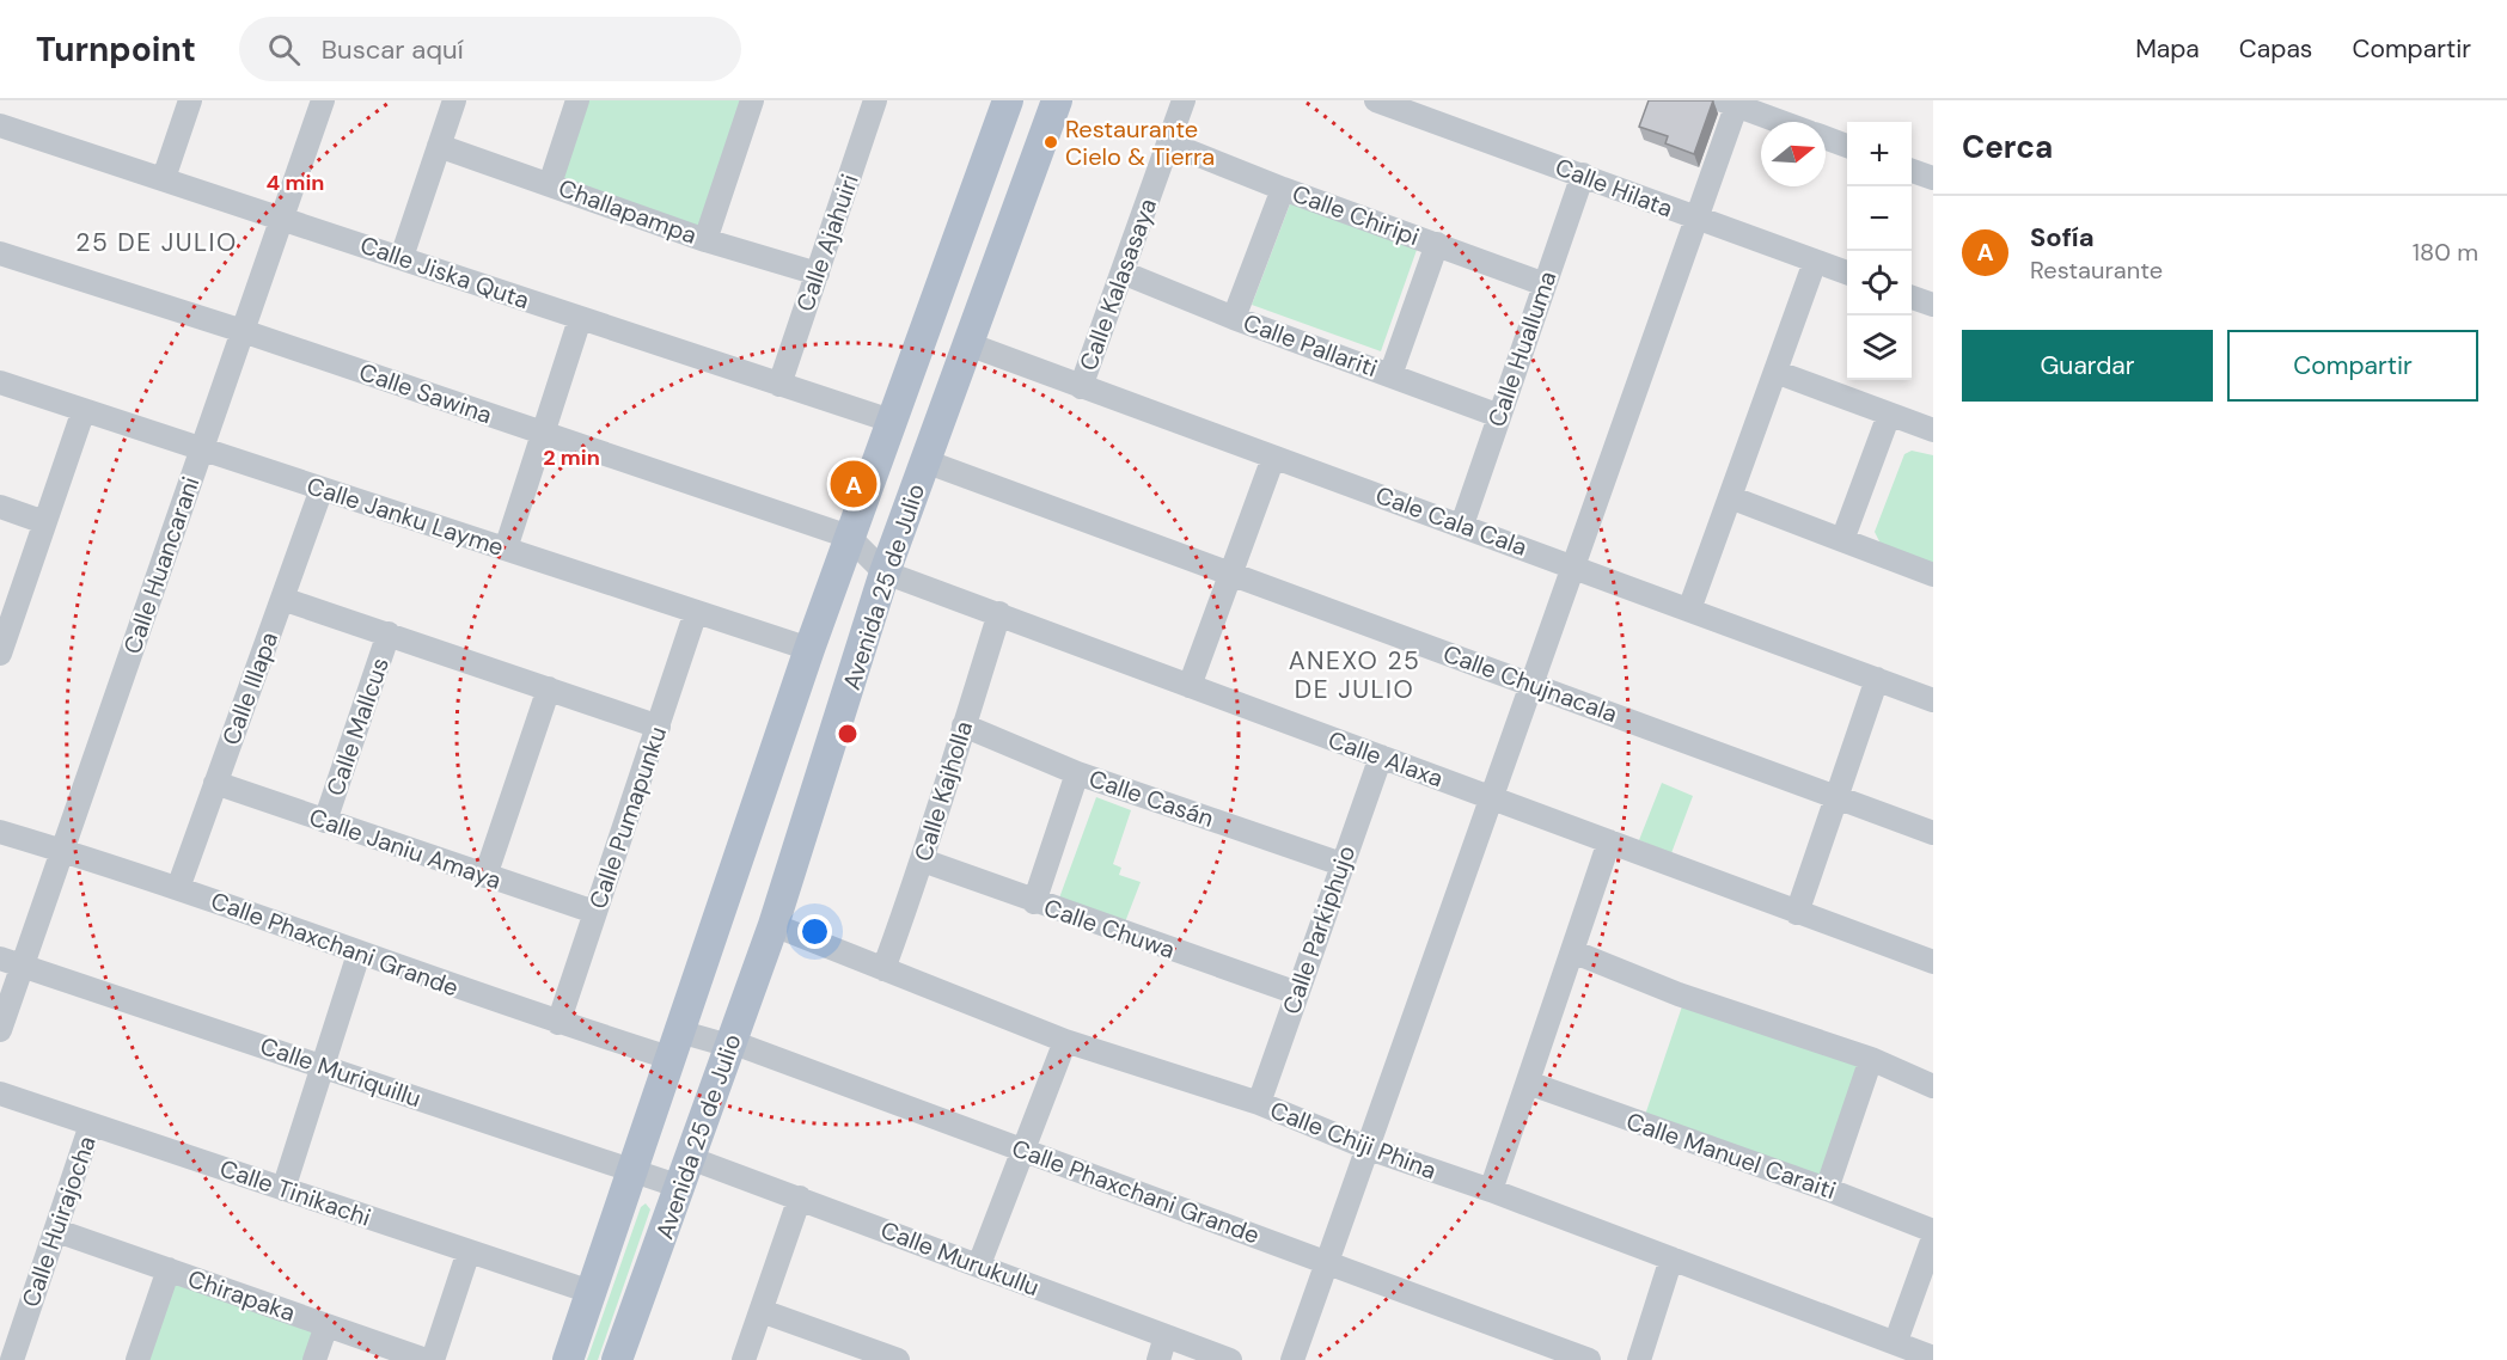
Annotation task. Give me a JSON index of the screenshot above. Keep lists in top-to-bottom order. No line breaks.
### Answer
{"streets":{"main road":["Avenida 25 de Julio"],"street":["Calle Hilata","Challapampa","Calle Chiripi","Calle Ajahuiri","Calle Jiska Quta","Calle Kalasasaya","Calle Pallariti","Calle Hualluma","Calle Sawina","Calle Janku Layme","Cale Cala Cala","Calle Huancarani","Calle Chujnacala","Calle Illapa","Calle Mallcus","Calle Alaxa","Calle Kajholla","Calle Casán","Calle Pumapunku","Calle Janiu Amaya","Calle Chuwa","Calle Parkiphujo","Calle Phaxchani Grande","Calle Muriquillu","Calle Chiji Phina","Calle Manuel Caraiti","Calle Tinikachi","Calle Huirajocha","Calle Murukullu","Chirapaka"]},"crossings":[["Calle Hilata","Calle Hualluma"],["Challapampa","Calle Ajahuiri"],["Calle Chiripi","Calle Kalasasaya"],["Calle Chiripi","Calle Hualluma"],["Calle Ajahuiri","Calle Jiska Quta"],["Calle Jiska Quta","Calle Huancarani"],["Calle Jiska Quta","Avenida 25 de Julio"],["Calle Kalasasaya","Calle Pallariti"],["Calle Kalasasaya","Cale Cala Cala"],["Calle Pallariti","Calle Hualluma"],["Calle Hualluma","Cale Cala Cala"],["Calle Sawina","Calle Huancarani"],["Calle Sawina","Avenida 25 de Julio"],["Calle Sawina","Calle Alaxa"],["Calle Janku Layme","Calle Huancarani"],["Calle Janku Layme","Avenida 25 de Julio"],["Calle Janku Layme","Calle Illapa"],["Calle Janku Layme","Calle Pumapunku"],["Cale Cala Cala","Avenida 25 de Julio"],["Calle Huancarani","Calle Phaxchani Grande"],["Calle Huancarani","Calle Muriquillu"],["Avenida 25 de Julio","Calle Chujnacala"],["Avenida 25 de Julio","Calle Alaxa"],["Avenida 25 de Julio","Calle Phaxchani Grande"],["Avenida 25 de Julio","Calle Muriquillu"],["Avenida 25 de Julio","Calle Chiji Phina"],["Avenida 25 de Julio","Calle Tinikachi"],["Avenida 25 de Julio","Calle Murukullu"],["Calle Illapa","Calle Janiu Amaya"],["Calle Illapa","Calle Phaxchani Grande"],["Calle Mallcus","Calle Janiu Amaya"],["Calle Alaxa","Calle Kajholla"],["Calle Alaxa","Calle Parkiphujo"],["Calle Kajholla","Calle Casán"],["Calle Kajholla","Calle Chuwa"],["Calle Kajholla","Calle Chiji Phina"],["Calle Casán","Calle Parkiphujo"],["Calle Pumapunku","Calle Janiu Amaya"],["Calle Pumapunku","Calle Phaxchani Grande"],["Calle Chuwa","Calle Parkiphujo"],["Calle Parkiphujo","Calle Chiji Phina"],["Calle Tinikachi","Calle Huirajocha"],["Calle Huirajocha","Chirapaka"]],"districts":["25 DE JULIO","ANEXO 25 DE JULIO"],"places":["Restaurante Cielo & Tierra"],"north":"right","page":{"header":"Turnpoint","search":"Buscar aquí","nav":["Mapa","Capas","Compartir"],"heading":"Cerca","map_buttons":["+","−"],"list":[{"mark":"A","name":"Sofía","note":"Restaurante","value":"180 m"}],"buttons":["Guardar","Compartir"],"pins":"A"},"rings":["4 min","2 min"]}
